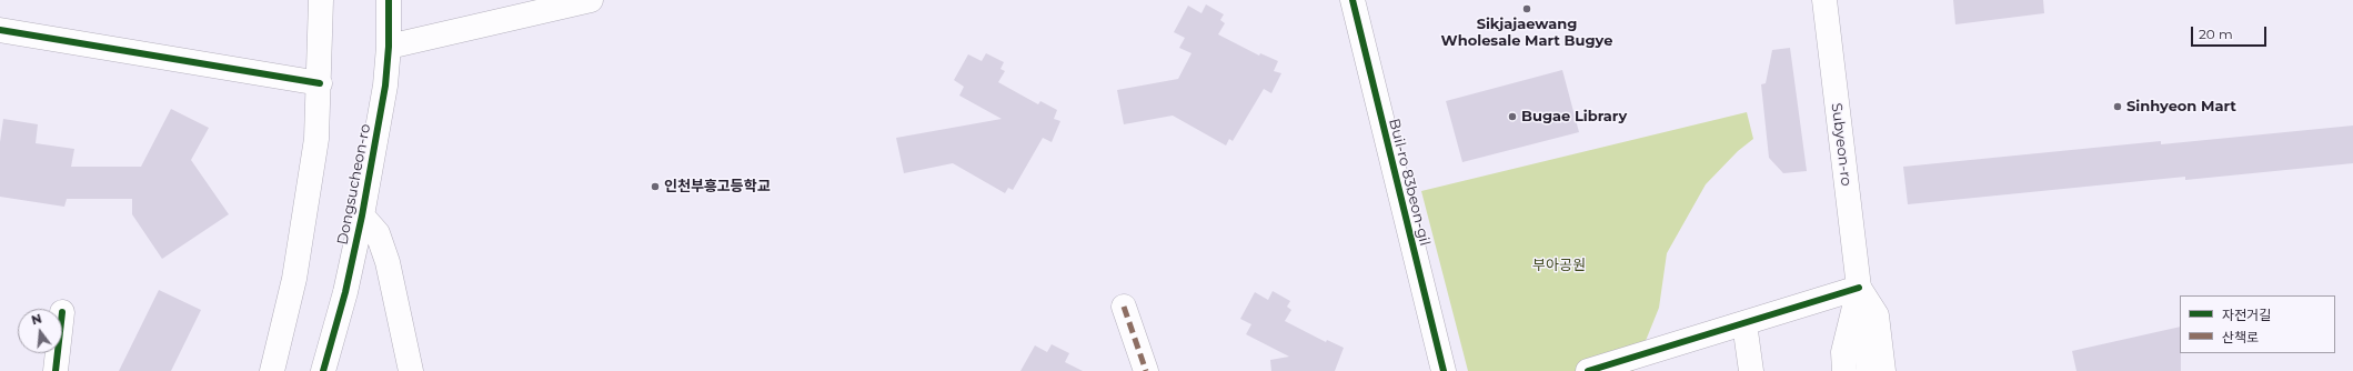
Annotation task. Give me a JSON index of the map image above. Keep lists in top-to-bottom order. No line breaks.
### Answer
{"streets":{"street":["Subyeon-ro","Buil-ro 83beon-gil","Dongsucheon-ro"]},"parks":["부아공원"],"places":["Sikjajaewang Wholesale Mart Bugye","Sinhyeon Mart","Bugae Library","인천부흥고등학교"],"legend":["자전거길","산책로"],"scale_bar":"20 m","north":"top"}
